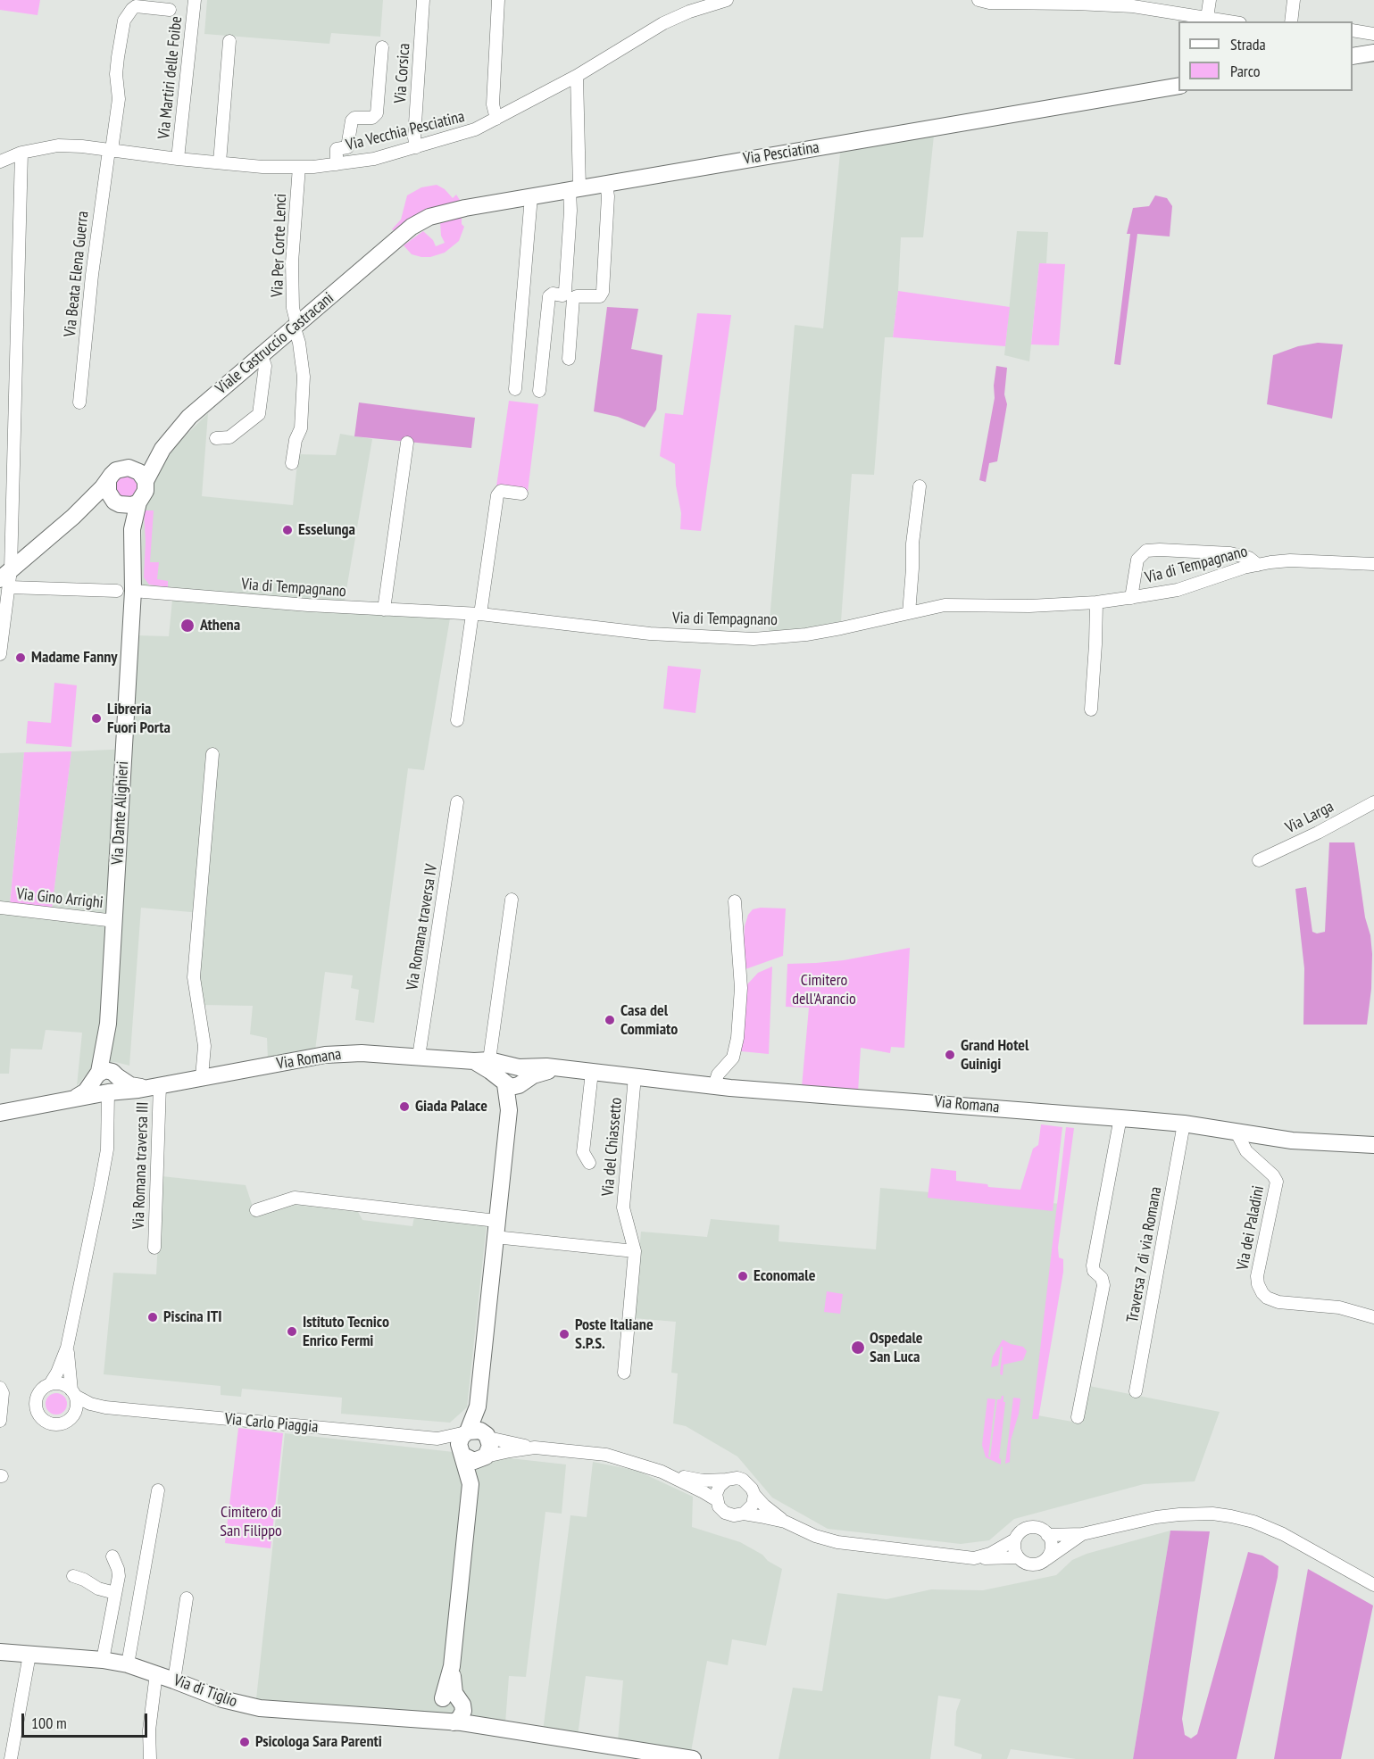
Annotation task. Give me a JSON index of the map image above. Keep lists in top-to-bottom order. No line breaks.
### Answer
{"streets":{"main road":["Via Pesciatina","Viale Castruccio Castracani","Via Dante Alighieri","Via Romana","Via di Tiglio"],"street":["Via Corsica","Via Martiri delle Foibe","Via Vecchia Pesciatina","Via Per Corte Lenci","Via Beata Elena Guerra","Via di Tempagnano","Via Larga","Via Gino Arrighi","Via Romana traversa IV","Via del Chiassetto","Via Romana traversa III","Via dei Paladini","Traversa 7 di via Romana","Via Carlo Piaggia"]},"crossings":[["Via Corsica","Via Vecchia Pesciatina"],["Via Martiri delle Foibe","Via Vecchia Pesciatina"],["Via Vecchia Pesciatina","Via Per Corte Lenci"],["Via Vecchia Pesciatina","Via Beata Elena Guerra"],["Via Pesciatina","Viale Castruccio Castracani"],["Via Per Corte Lenci","Viale Castruccio Castracani"],["Viale Castruccio Castracani","Via Dante Alighieri"],["Via di Tempagnano","Via Dante Alighieri"],["Via Dante Alighieri","Via Gino Arrighi"],["Via Dante Alighieri","Via Romana"],["Via Romana traversa IV","Via Romana"],["Via Romana","Via del Chiassetto"],["Via Romana","Via Romana traversa III"],["Via Romana","Via dei Paladini"],["Via Romana","Traversa 7 di via Romana"]],"parks":["Cimitero dell'Arancio","Cimitero di San Filippo"],"places":["Esselunga","Athena","Madame Fanny","Libreria Fuori Porta","Casa del Commiato","Grand Hotel Guinigi","Giada Palace","Economale","Piscina ITI","Istituto Tecnico Enrico Fermi","Poste Italiane S.P.S.","Ospedale San Luca","Psicologa Sara Parenti"],"legend":["Strada","Parco"],"scale_bar":"100 m"}
